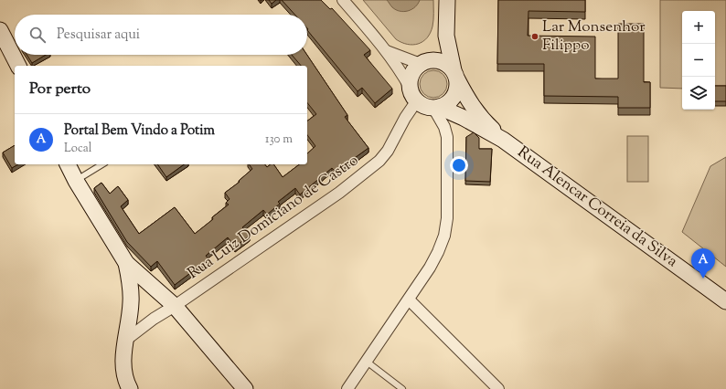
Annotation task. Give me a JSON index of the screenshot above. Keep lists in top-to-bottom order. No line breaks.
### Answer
{"streets":{"main road":["Rua Alencar Correia da Silva"],"street":["Rua Luiz Domiciano de Castro"]},"crossings":[["Rua Alencar Correia da Silva","Rua Luiz Domiciano de Castro"]],"places":["Lar Monsenhor Filippo"],"page":{"map_buttons":["+","−"],"search":"Pesquisar aqui","heading":"Por perto","list":[{"mark":"A","name":"Portal Bem Vindo a Potim","note":"Local","value":"130 m"}],"pins":"A"}}
